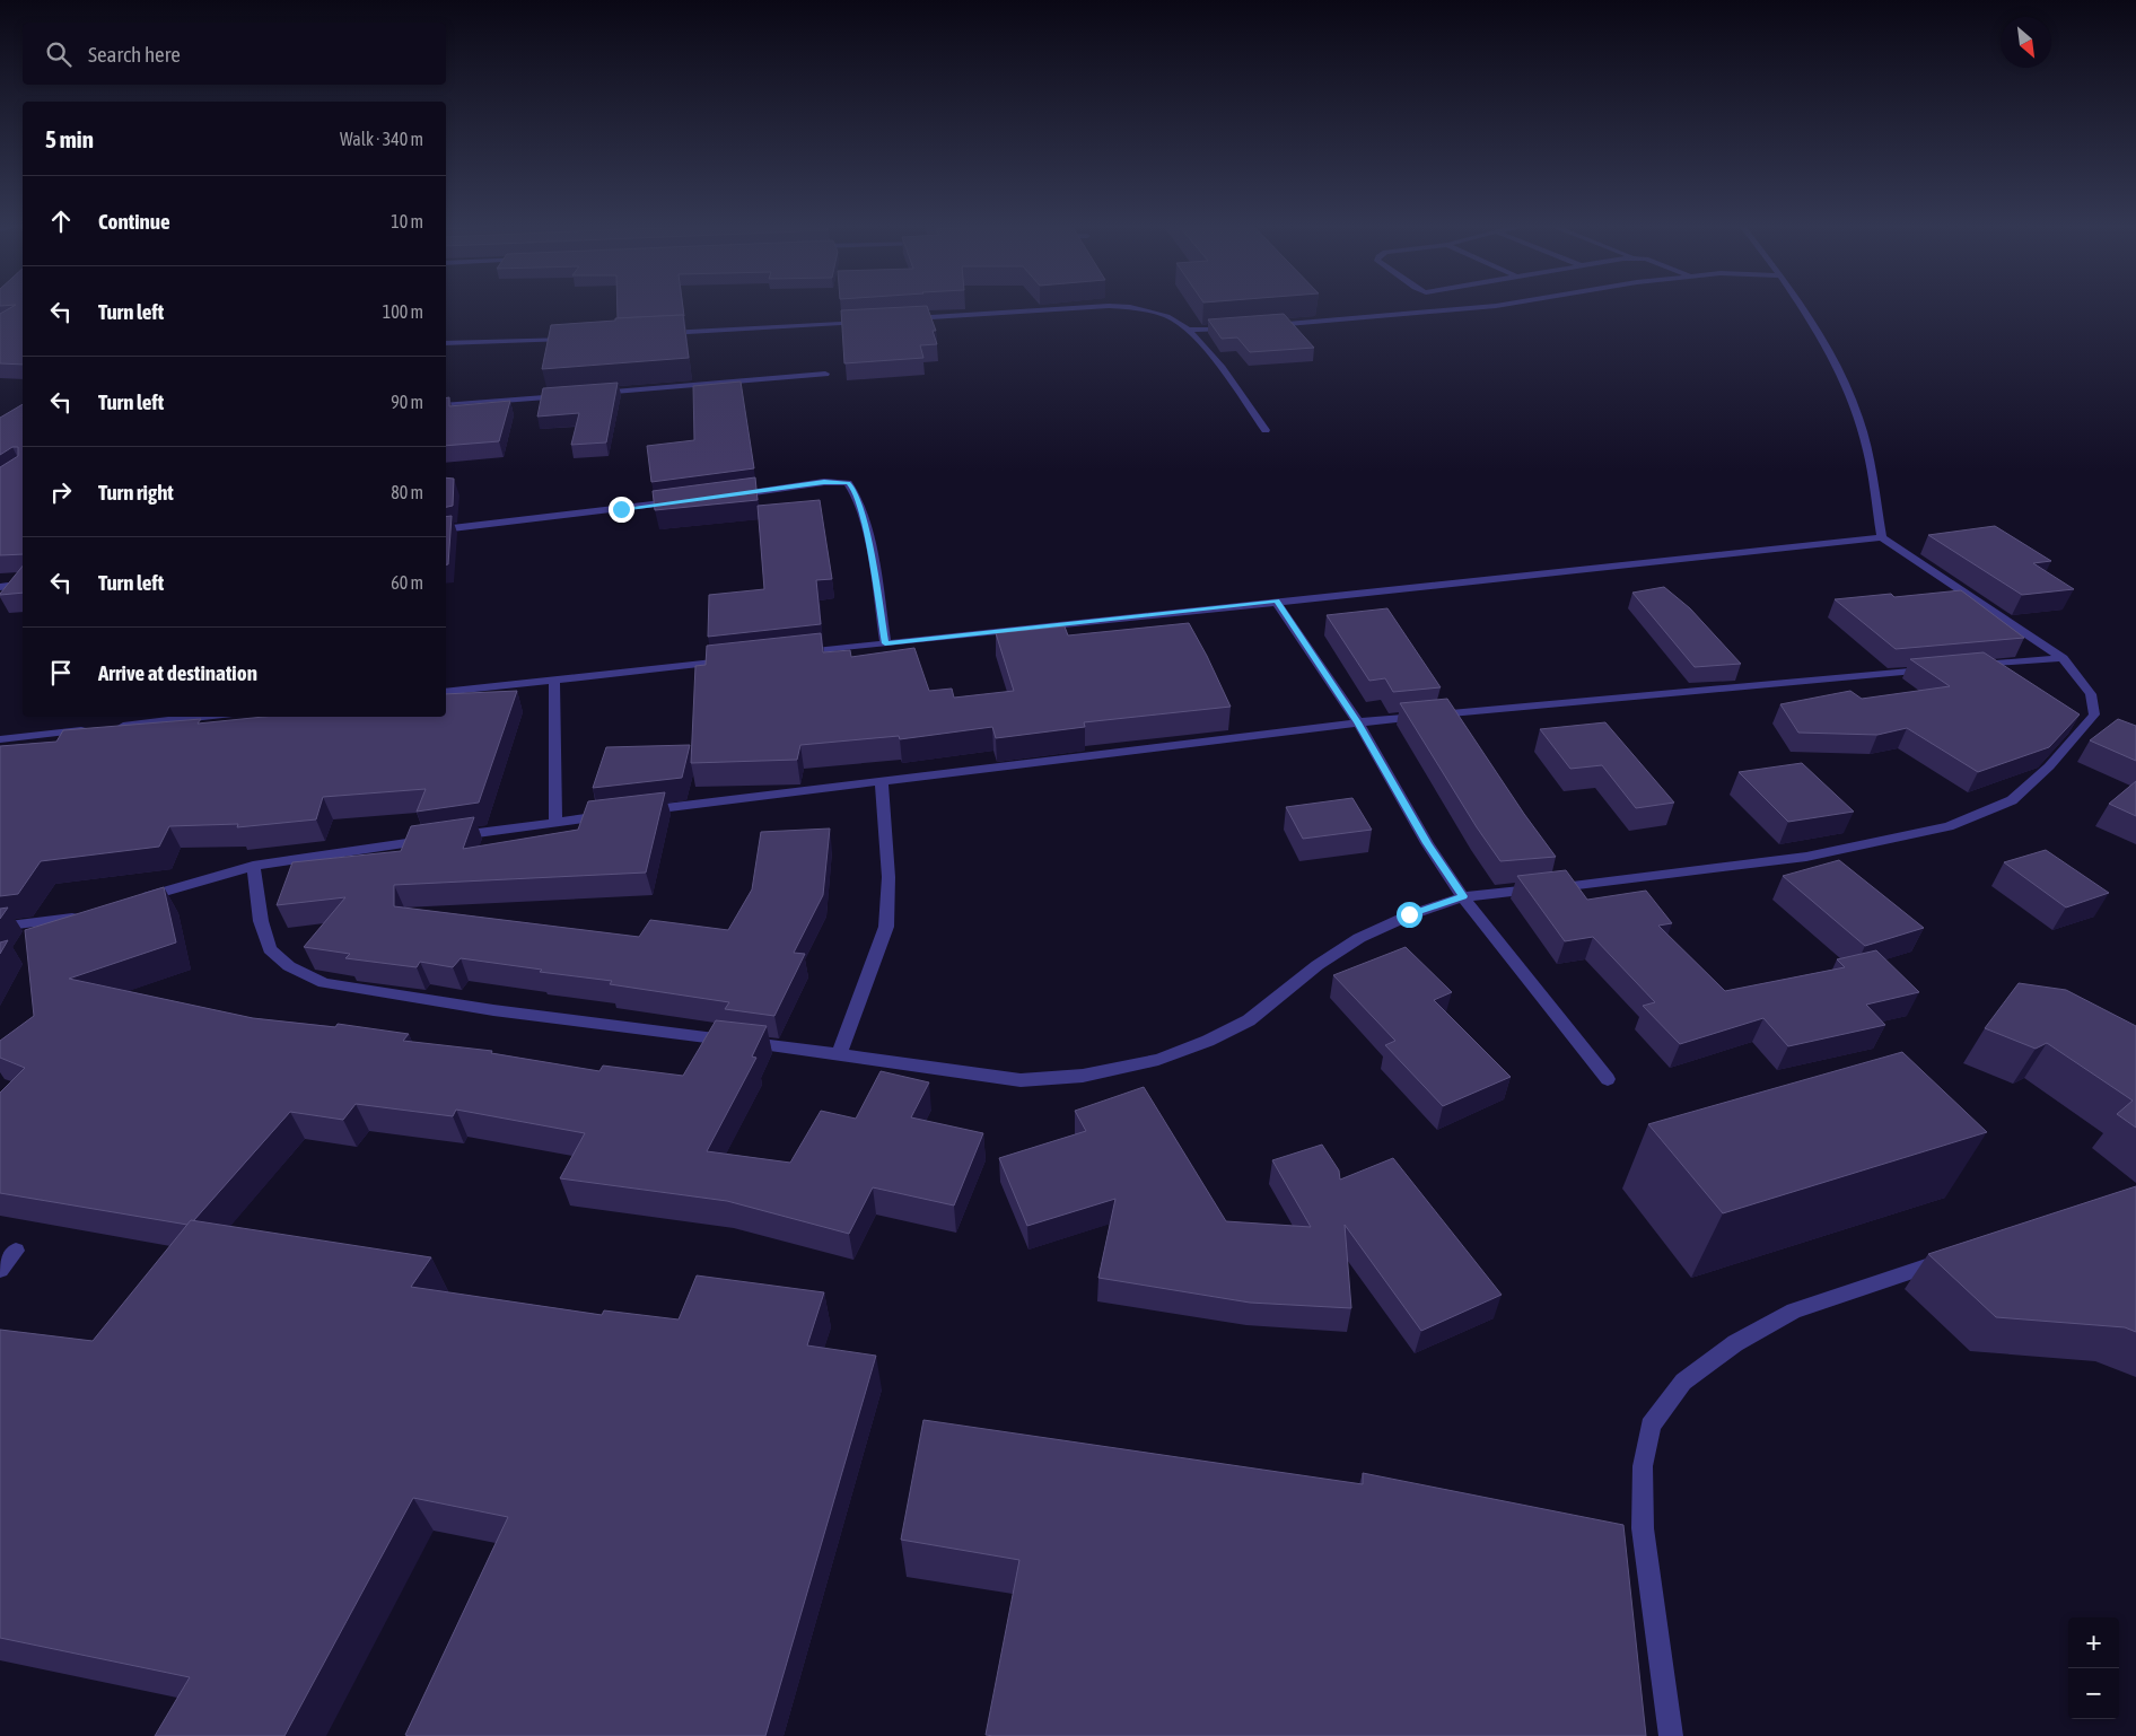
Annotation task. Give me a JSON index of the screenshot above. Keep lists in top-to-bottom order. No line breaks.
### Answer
{"north":"bottom right","page":{"search":"Search here","heading":["5 min","Walk · 340 m"],"list":[["Continue","10 m"],["Turn left","100 m"],["Turn left","90 m"],["Turn right","80 m"],["Turn left","60 m"],"Arrive at destination"],"map_buttons":["+","−"]}}
